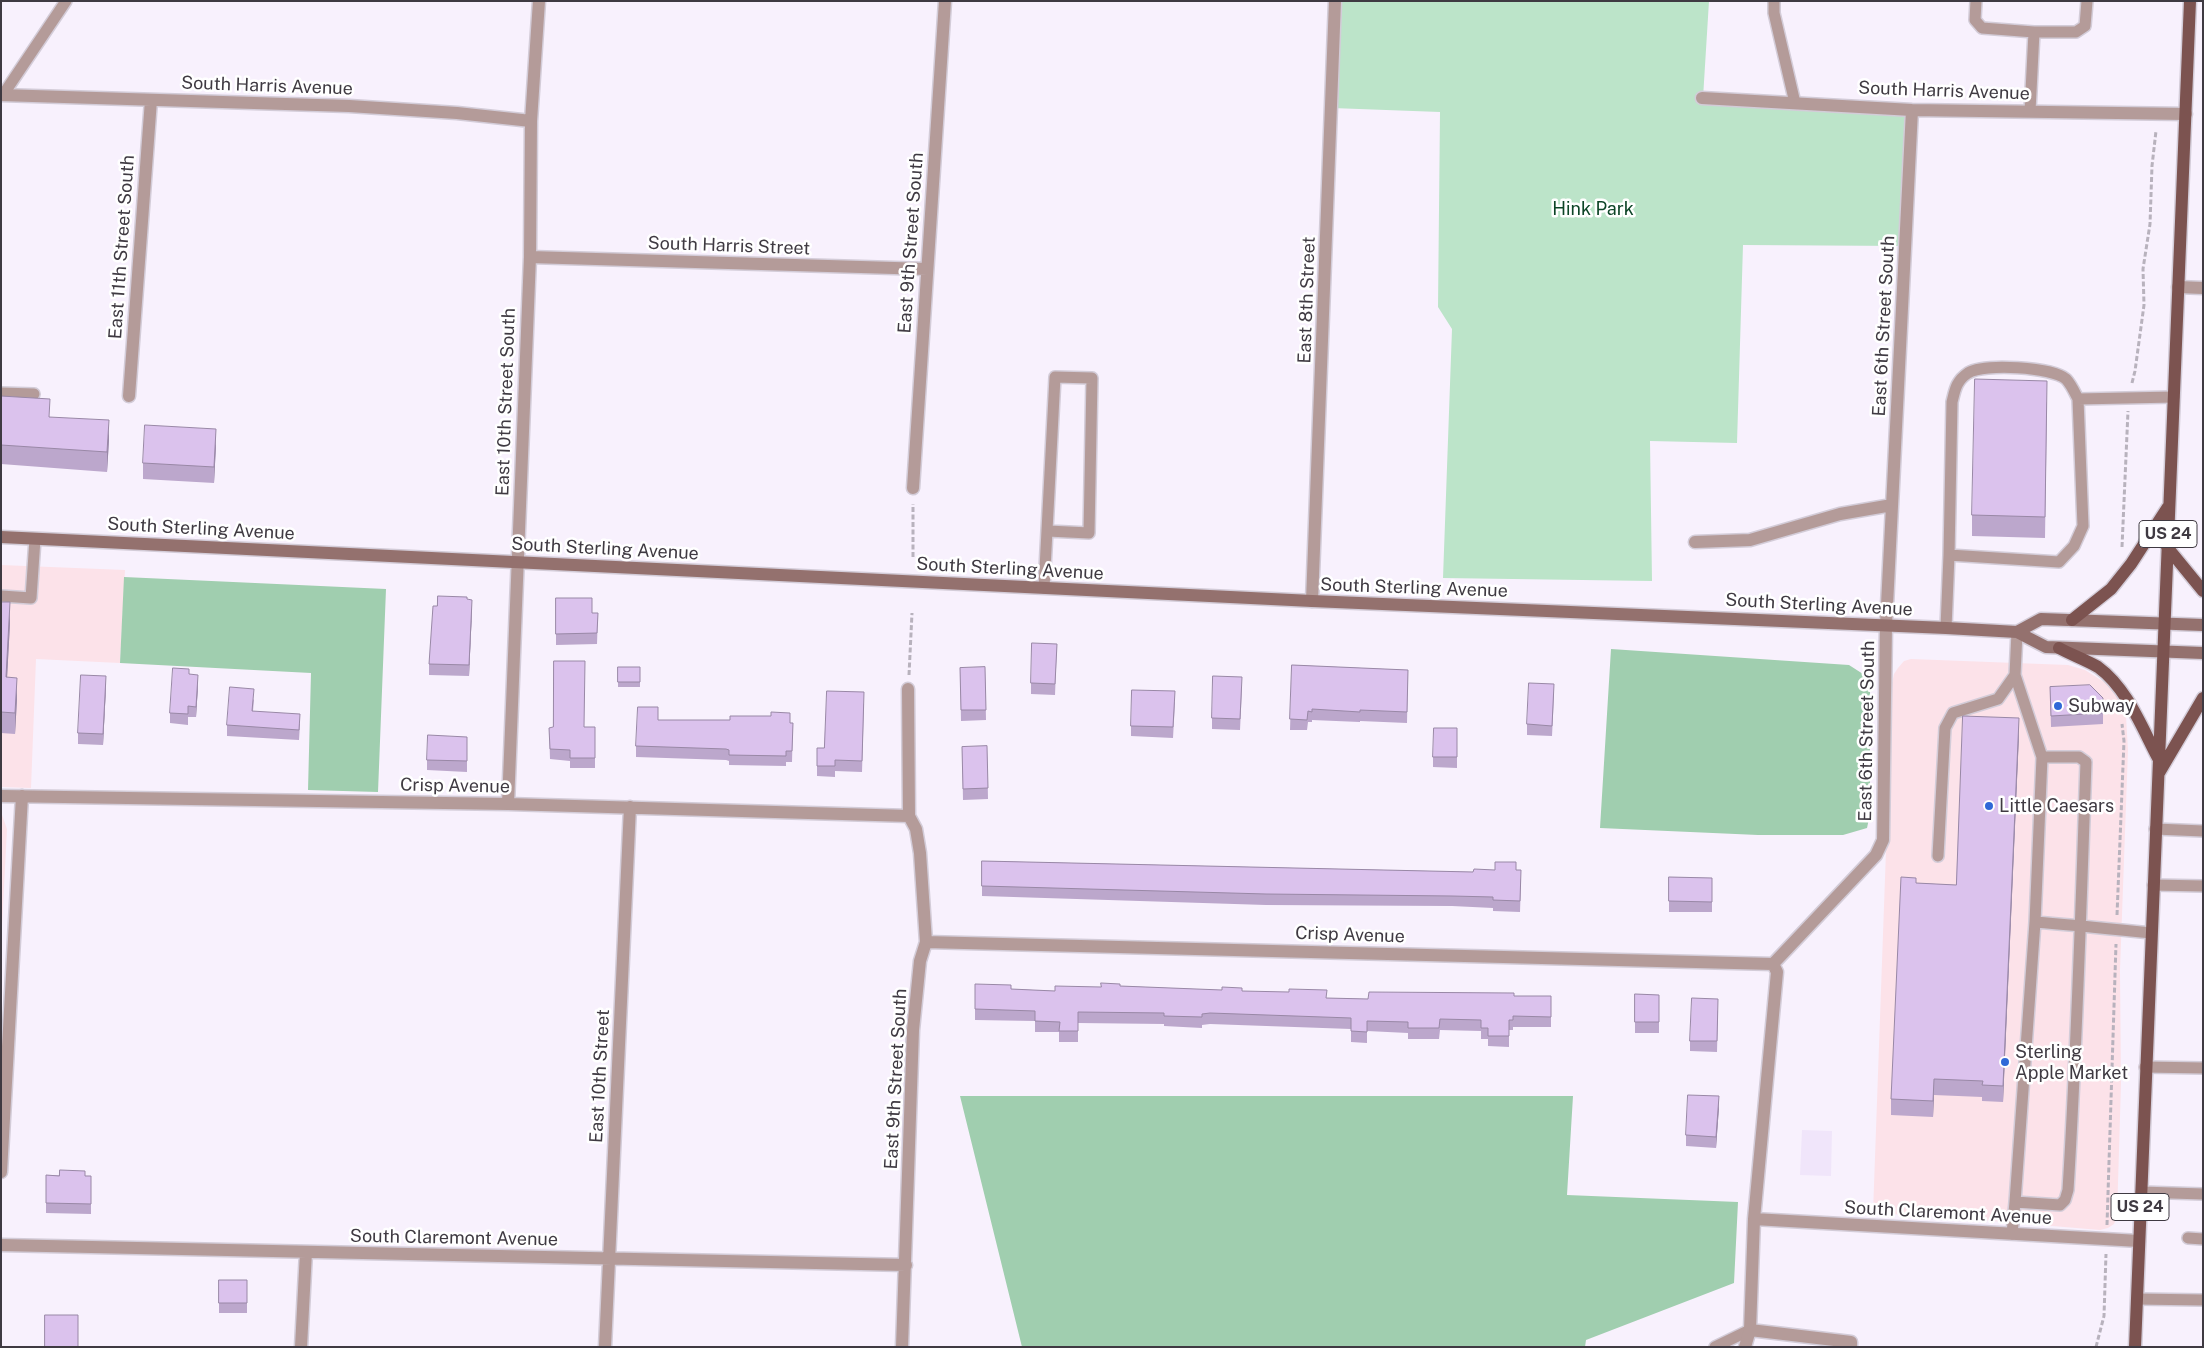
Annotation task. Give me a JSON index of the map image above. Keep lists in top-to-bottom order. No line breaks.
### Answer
{"streets":{"main road":["South Sterling Avenue","US 24"],"street":["South Harris Avenue","East 9th Street South","South Harris Street","East 11th Street South","East 8th Street","East 6th Street South","East 10th Street South","Crisp Avenue","East 10th Street","South Claremont Avenue"]},"crossings":[["South Harris Avenue","East 11th Street South"],["South Harris Avenue","East 6th Street South"],["South Harris Avenue","East 10th Street South"],["South Harris Avenue","US 24"],["East 9th Street South","South Harris Street"],["East 9th Street South","Crisp Avenue"],["East 9th Street South","South Claremont Avenue"],["South Harris Street","East 10th Street South"],["East 8th Street","South Sterling Avenue"],["East 6th Street South","South Sterling Avenue"],["East 6th Street South","Crisp Avenue"],["East 10th Street South","South Sterling Avenue"],["East 10th Street South","Crisp Avenue"],["South Sterling Avenue","US 24"],["US 24","South Claremont Avenue"],["Crisp Avenue","East 10th Street"],["East 10th Street","South Claremont Avenue"]],"parks":["Hink Park"],"places":["Subway","Little Caesars","Sterling Apple Market"]}
